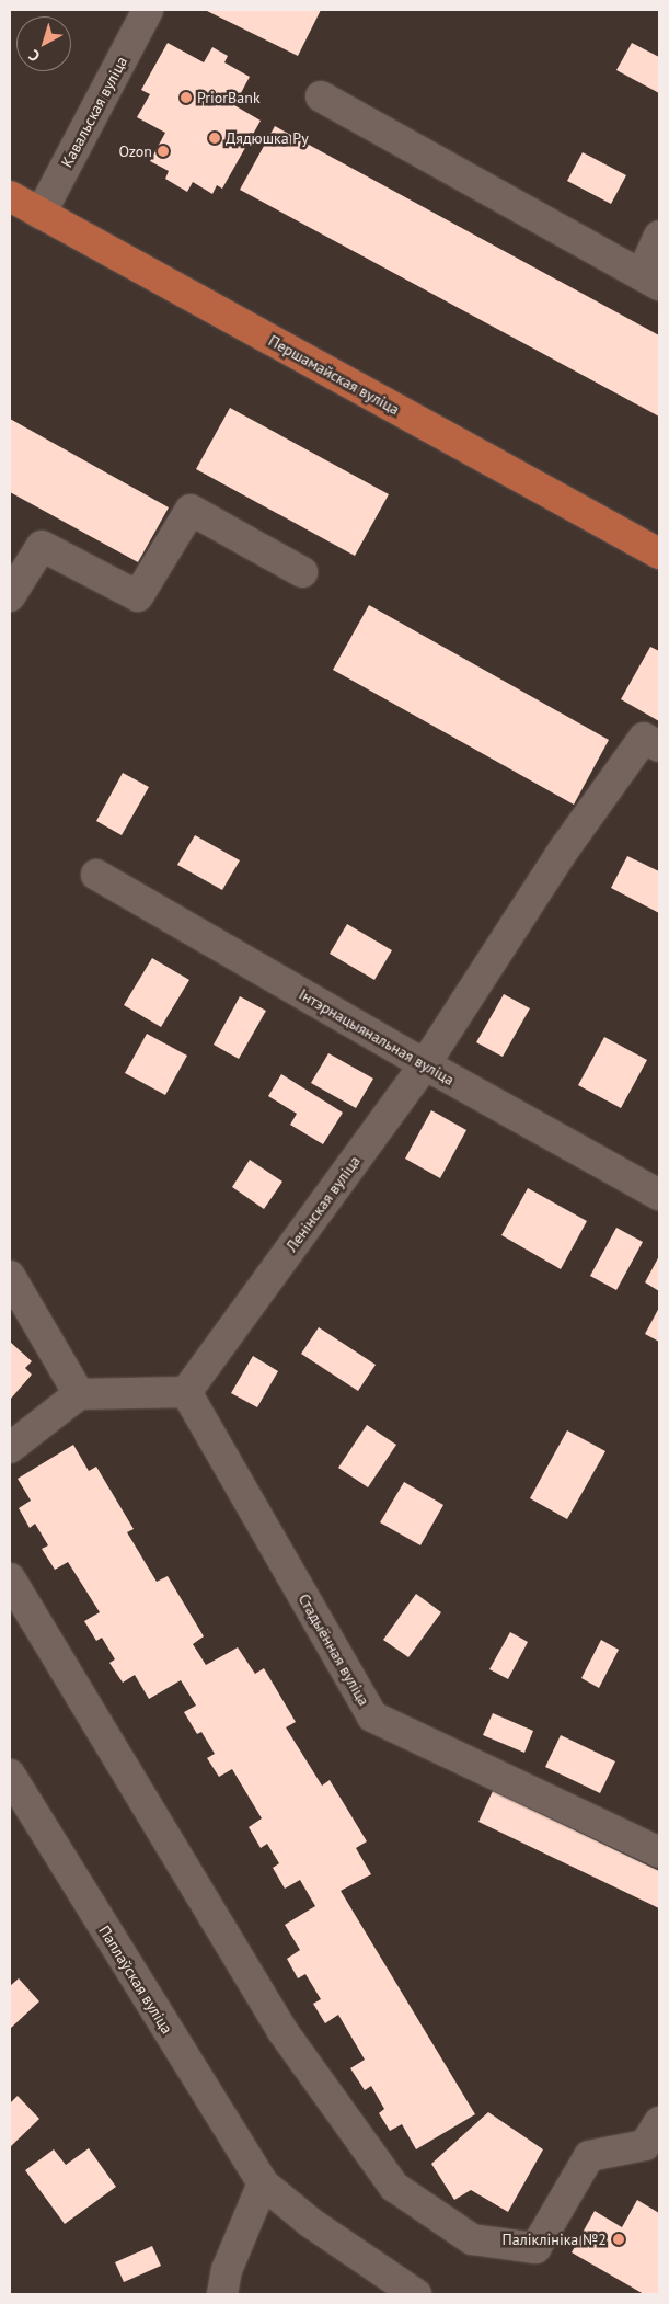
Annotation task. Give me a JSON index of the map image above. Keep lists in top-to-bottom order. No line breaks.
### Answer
{"streets":{"main road":["Першамайская вуліца"],"street":["Кавальская вуліца","Інтэрнацыянальная вуліца","Ленінская вуліца","Стадыённая вуліца","Паплаўская вуліца"]},"crossings":[["Кавальская вуліца","Першамайская вуліца"],["Інтэрнацыянальная вуліца","Ленінская вуліца"],["Ленінская вуліца","Стадыённая вуліца"]],"places":["PriorBank","Дядюшка Ру","Ozon","Паліклініка №2"],"north":"bottom left"}
